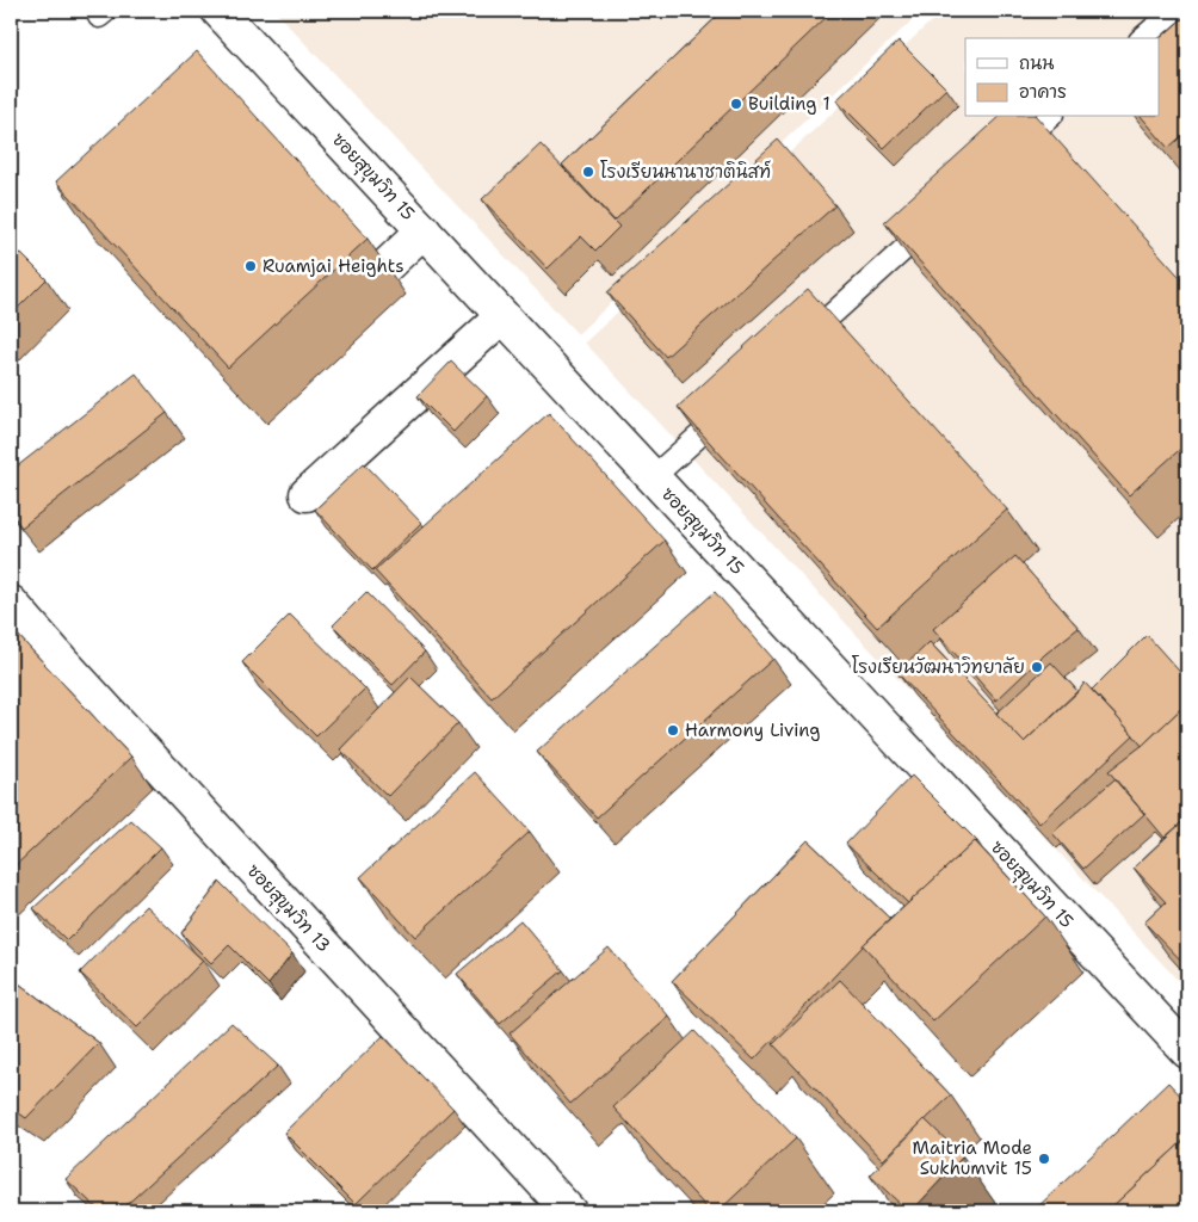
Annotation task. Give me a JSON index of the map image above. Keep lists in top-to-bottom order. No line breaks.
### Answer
{"streets":{"street":["ซอยสุขุมวิท 15","ซอยสุขุมวิท 13"]},"places":["Building 1","โรงเรียนนานาชาตินิสท์","Ruamjai Heights","โรงเรียนวัฒนาวิทยาลัย","Harmony Living","Maitria Mode Sukhumvit 15"],"legend":["ถนน","อาคาร"]}
